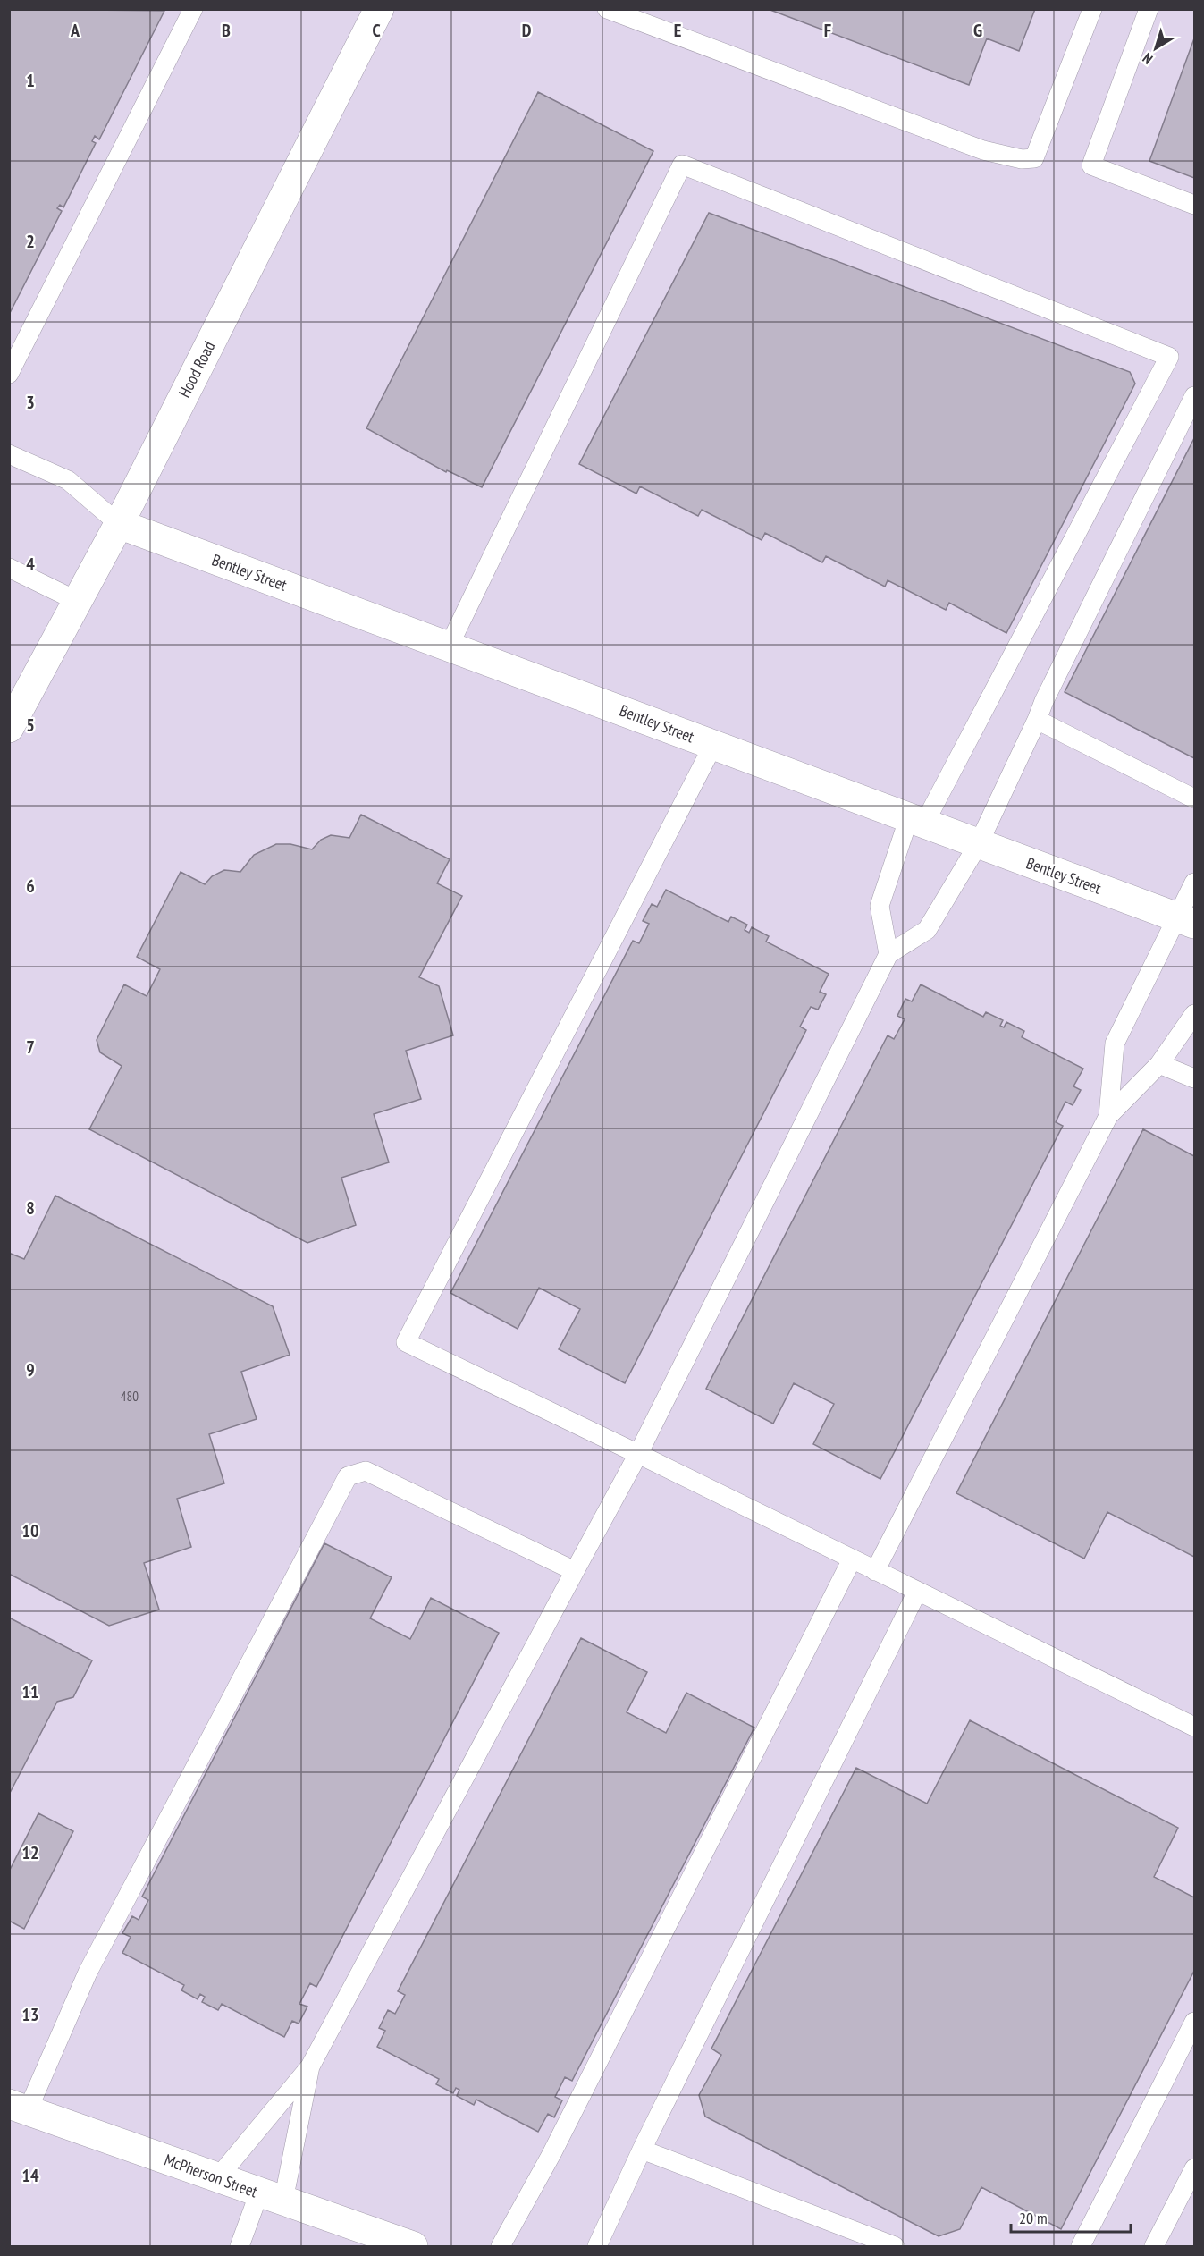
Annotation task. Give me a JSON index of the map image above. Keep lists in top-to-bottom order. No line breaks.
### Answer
{"streets":{"street":["Hood Road","Bentley Street","McPherson Street"]},"crossings":[["Hood Road","Bentley Street"]],"house_numbers":["480"],"scale_bar":"20 m","north":"bottom left","grid":{"columns":["A","B","C","D","E","F","G"],"rows":["1","2","3","4","5","6","7","8","9","10","11","12","13","14"]}}
